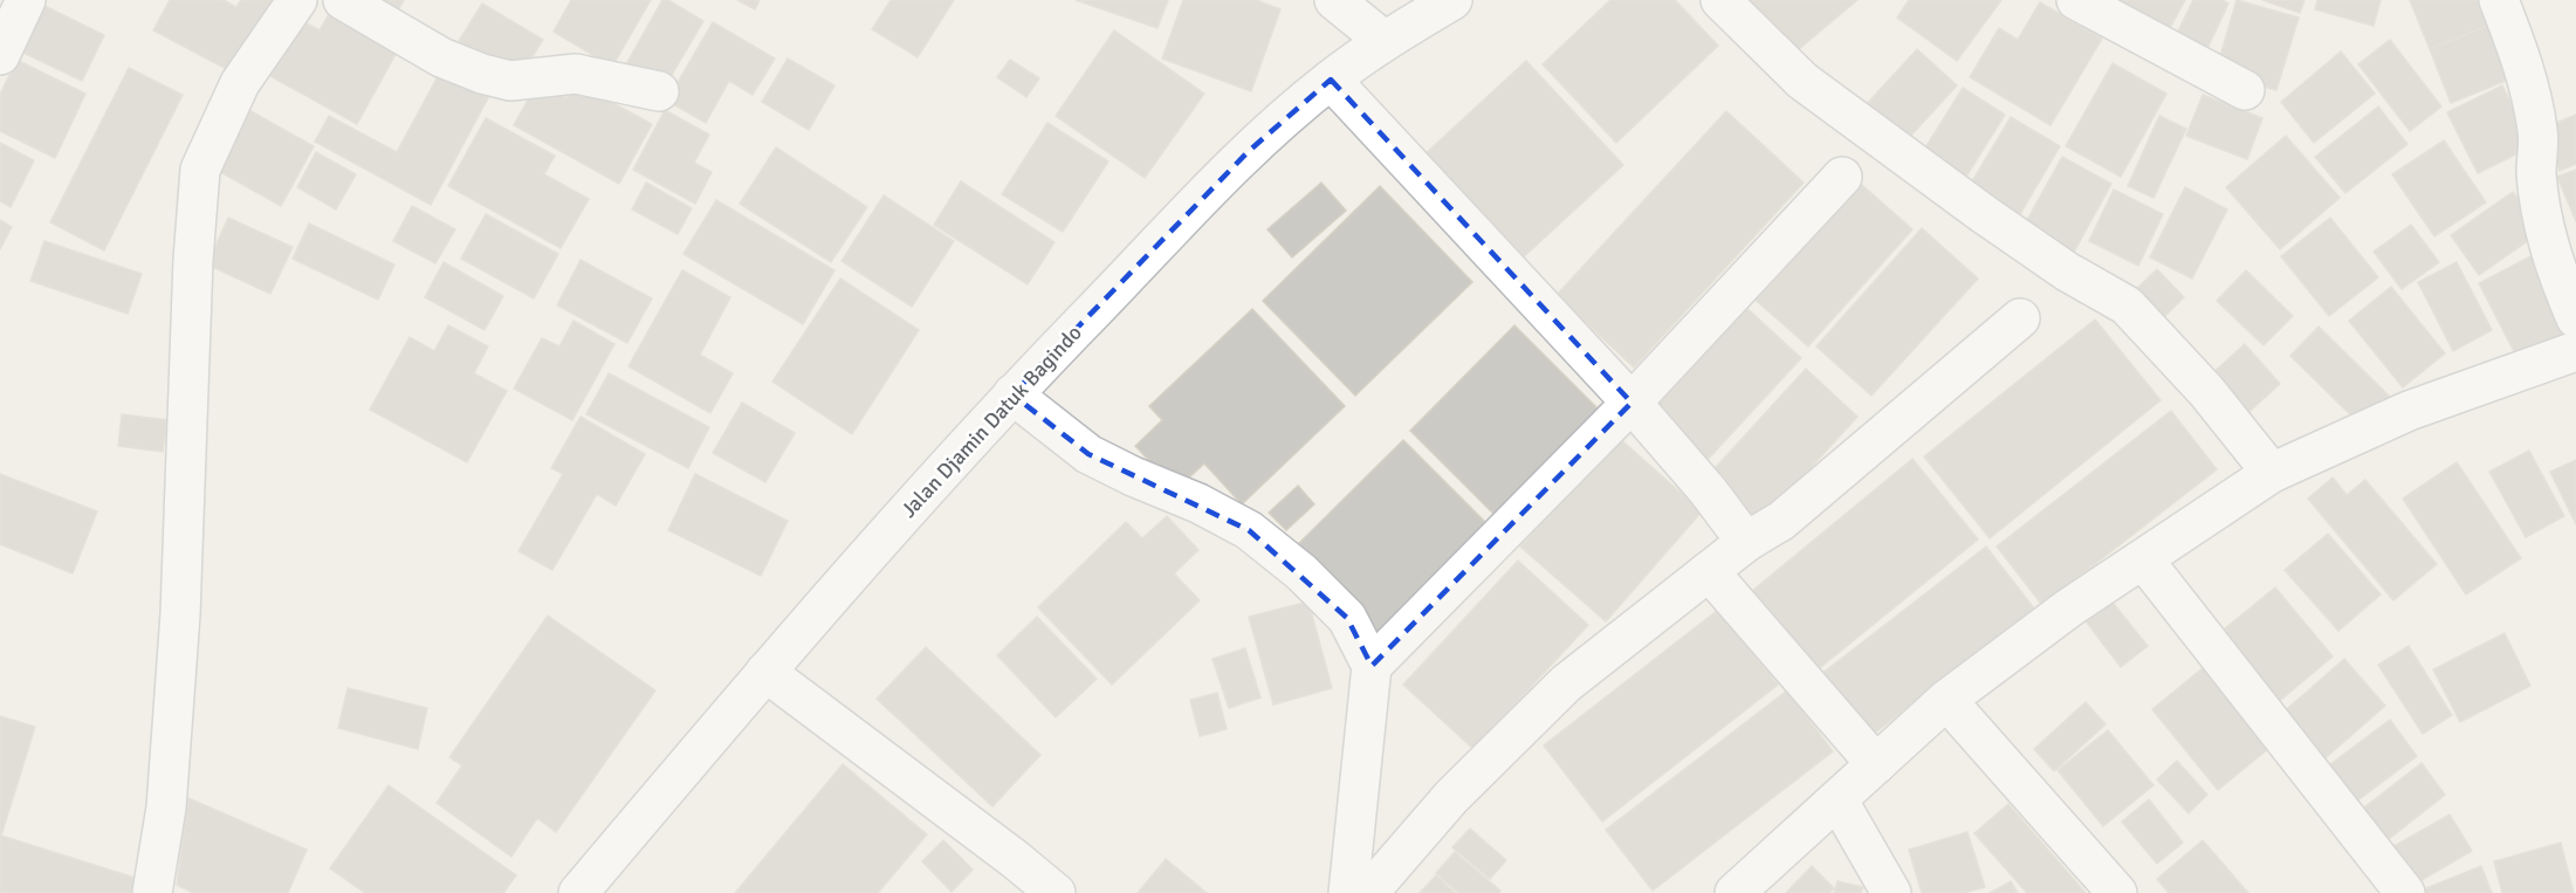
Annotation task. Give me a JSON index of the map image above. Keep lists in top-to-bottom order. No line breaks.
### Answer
{"streets":{"street":["Jalan Djamin Datuk Bagindo"]}}
